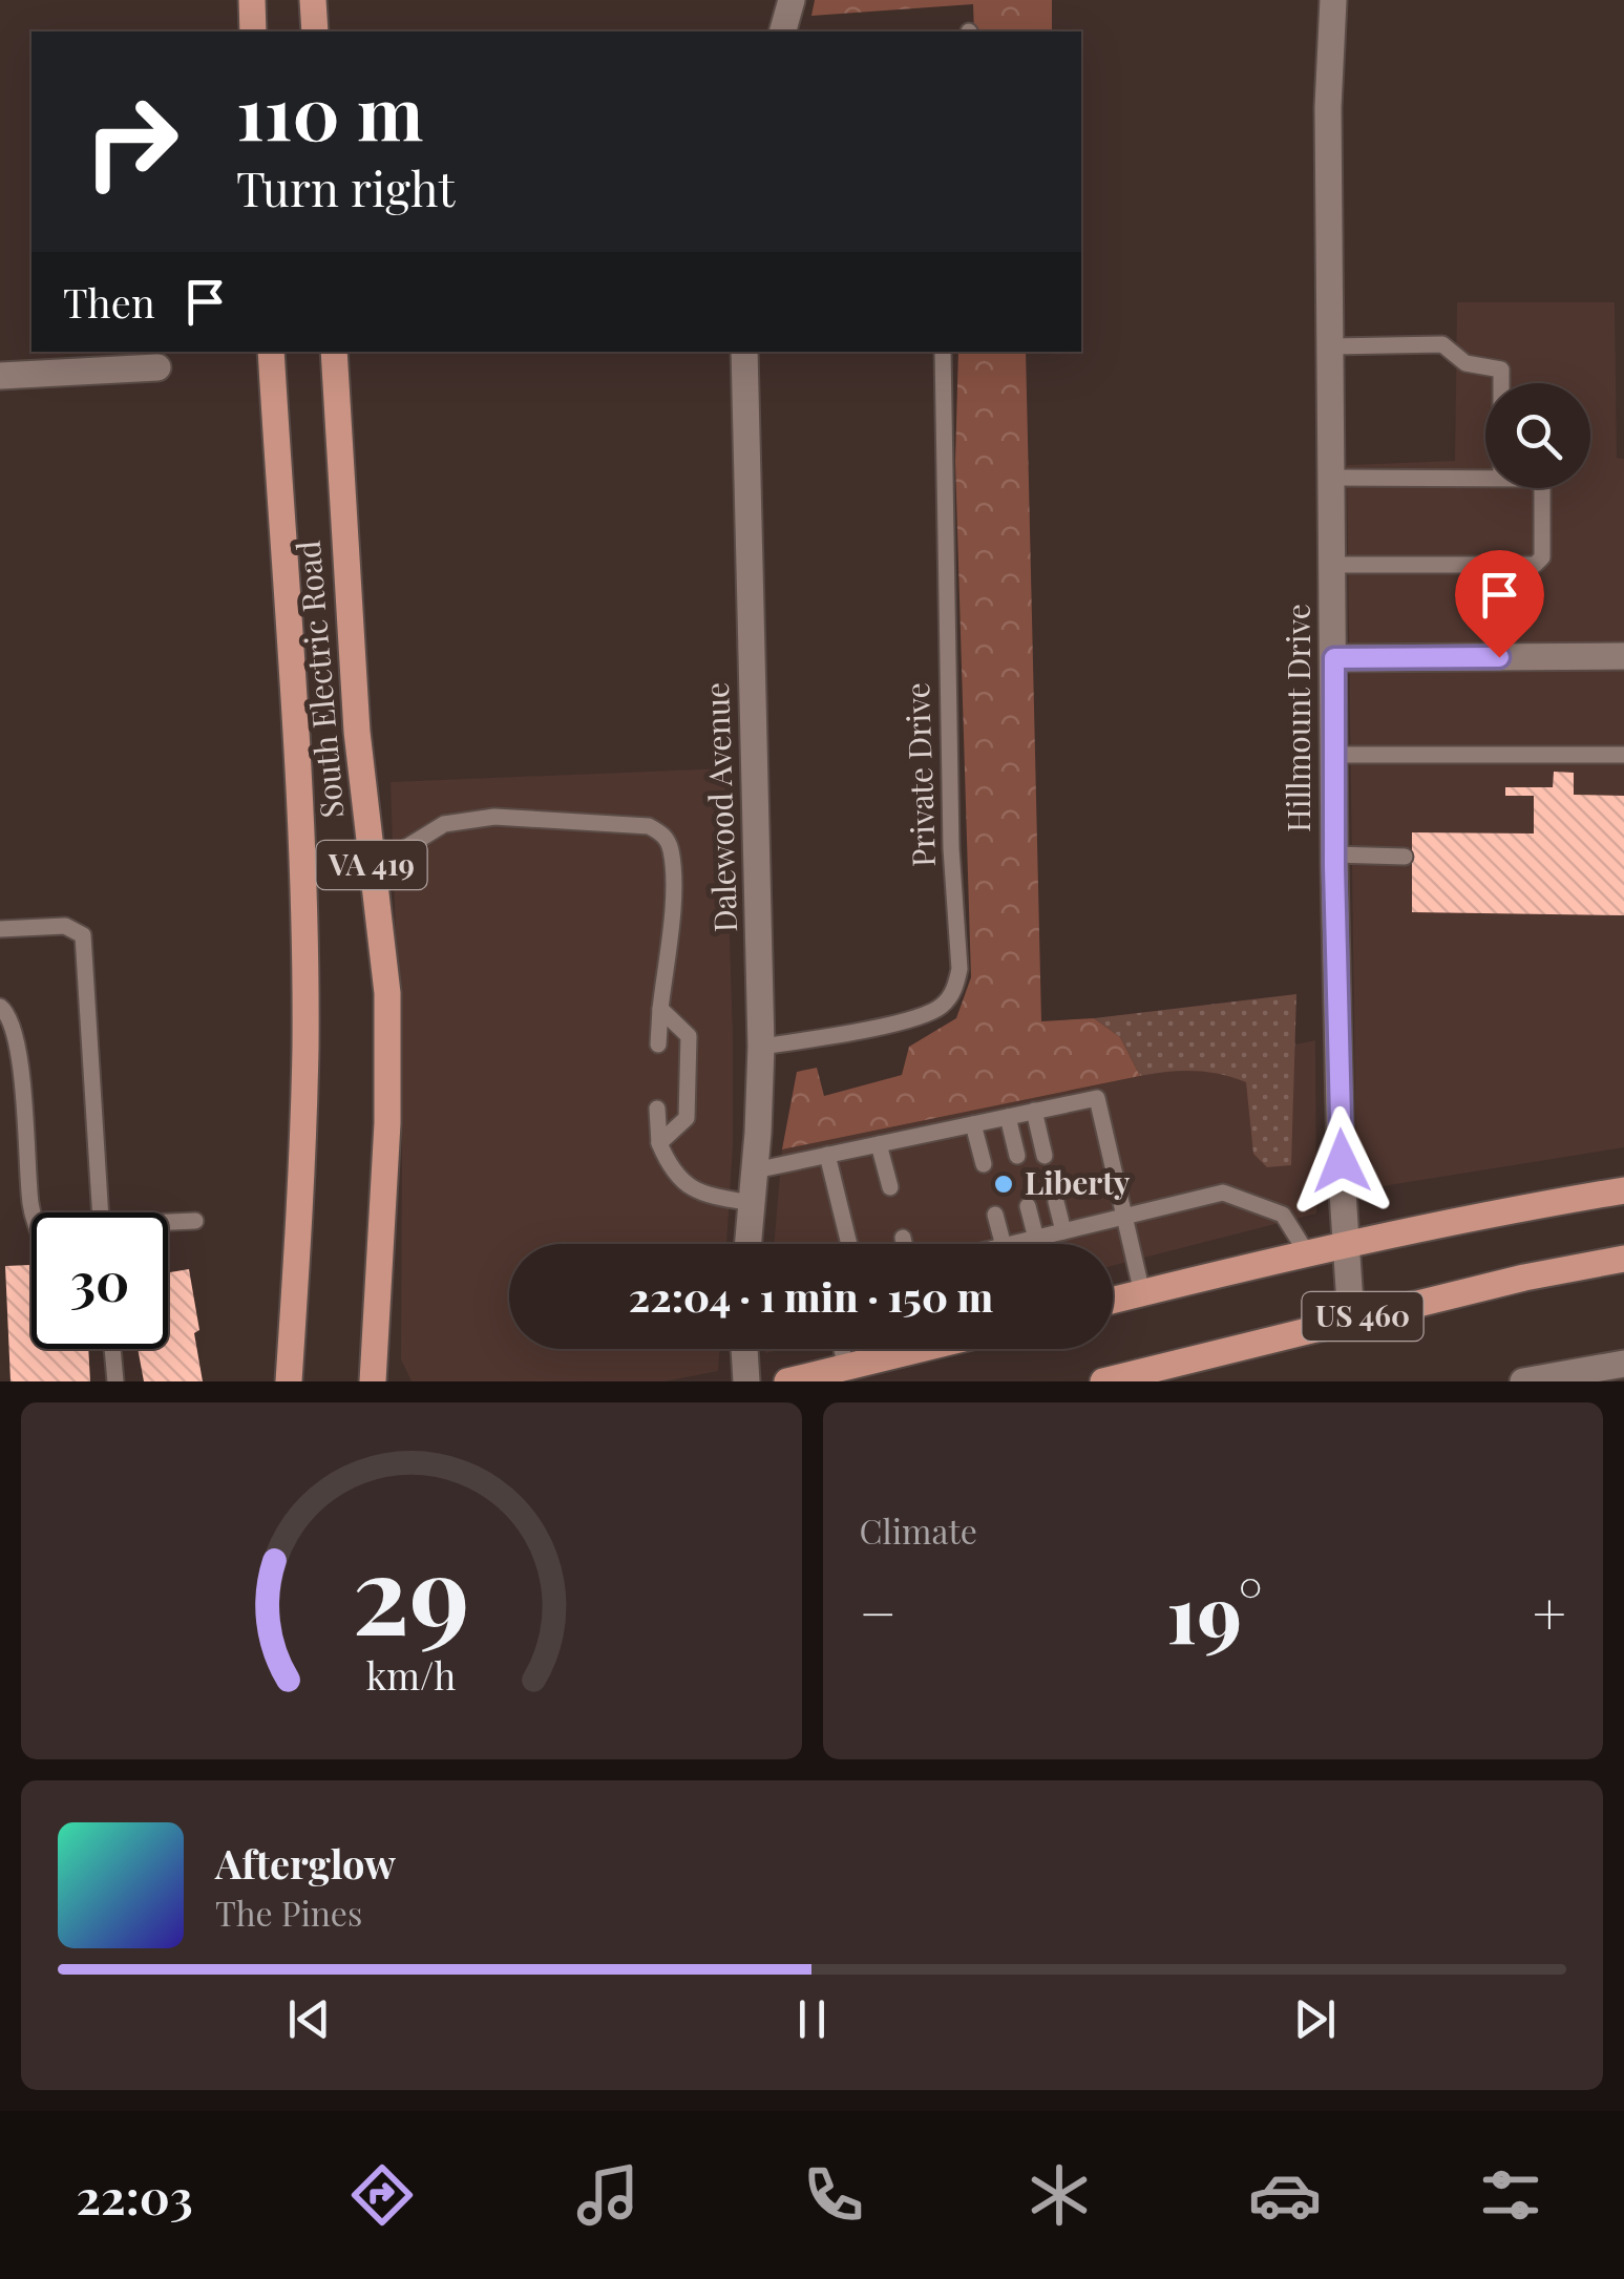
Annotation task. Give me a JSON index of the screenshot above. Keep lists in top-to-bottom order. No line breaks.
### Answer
{"streets":{"main road":["South Electric Road","VA 419","US 460"],"street":["Hillmount Drive","Dalewood Avenue"],"lane":["Private Drive"]},"crossings":[["Hillmount Drive","US 460"],["Private Drive","Dalewood Avenue"]],"places":["Liberty"],"page":{"turn":["110 m","Turn right"],"then":"Then","limit":"30","trip":"22:04 · 1 min · 150 m","tile":"Climate","heat":["−","19°","+"],"song":["Afterglow","The Pines"],"tabs":"22:03","gauge":["29","km/h"]}}
